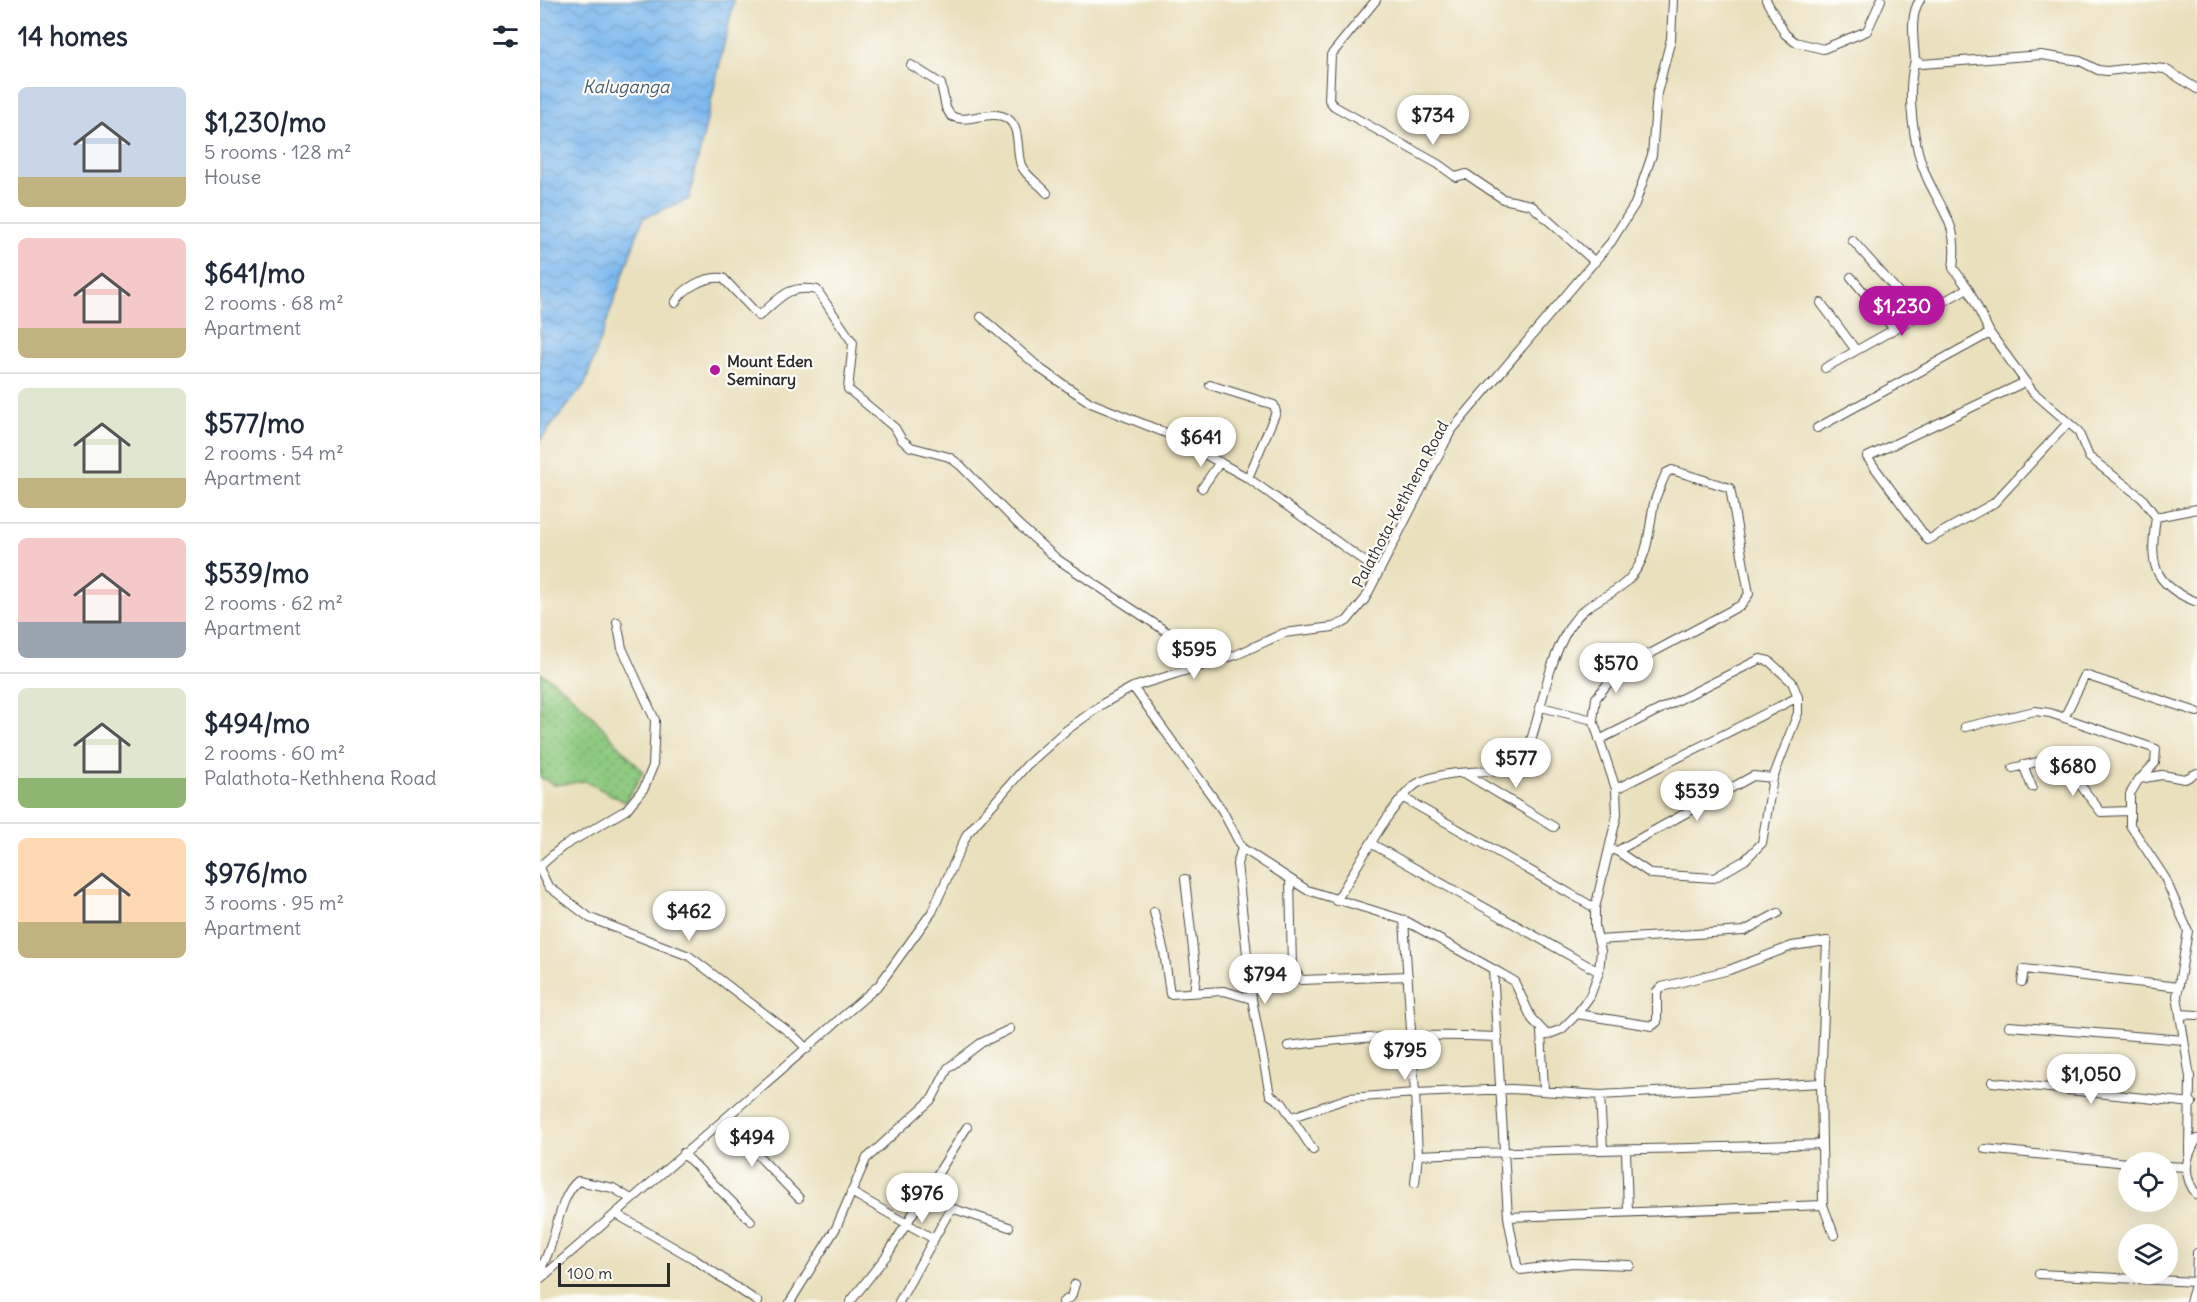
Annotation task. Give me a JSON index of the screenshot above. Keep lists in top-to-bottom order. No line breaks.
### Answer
{"streets":{"street":["Palathota-Kethhena Road"]},"water":["Kaluganga"],"places":["Mount Eden Seminary"],"scale_bar":"100 m","page":{"heading":"14 homes","list":[{"name":"$1,230/mo","note":"5 rooms · 128 m² · House"},{"name":"$641/mo","note":"2 rooms · 68 m² · Apartment"},{"name":"$577/mo","note":"2 rooms · 54 m² · Apartment"},{"name":"$539/mo","note":"2 rooms · 62 m² · Apartment"},{"name":"$494/mo","note":"2 rooms · 60 m² · Palathota-Kethhena Road"},{"name":"$976/mo","note":"3 rooms · 95 m² · Apartment"}],"price":["$734","$1,230","$641","$595","$570","$577","$680","$539","$462","$794","$795","$1,050","$494","$976"],"scale":"100 m"}}
